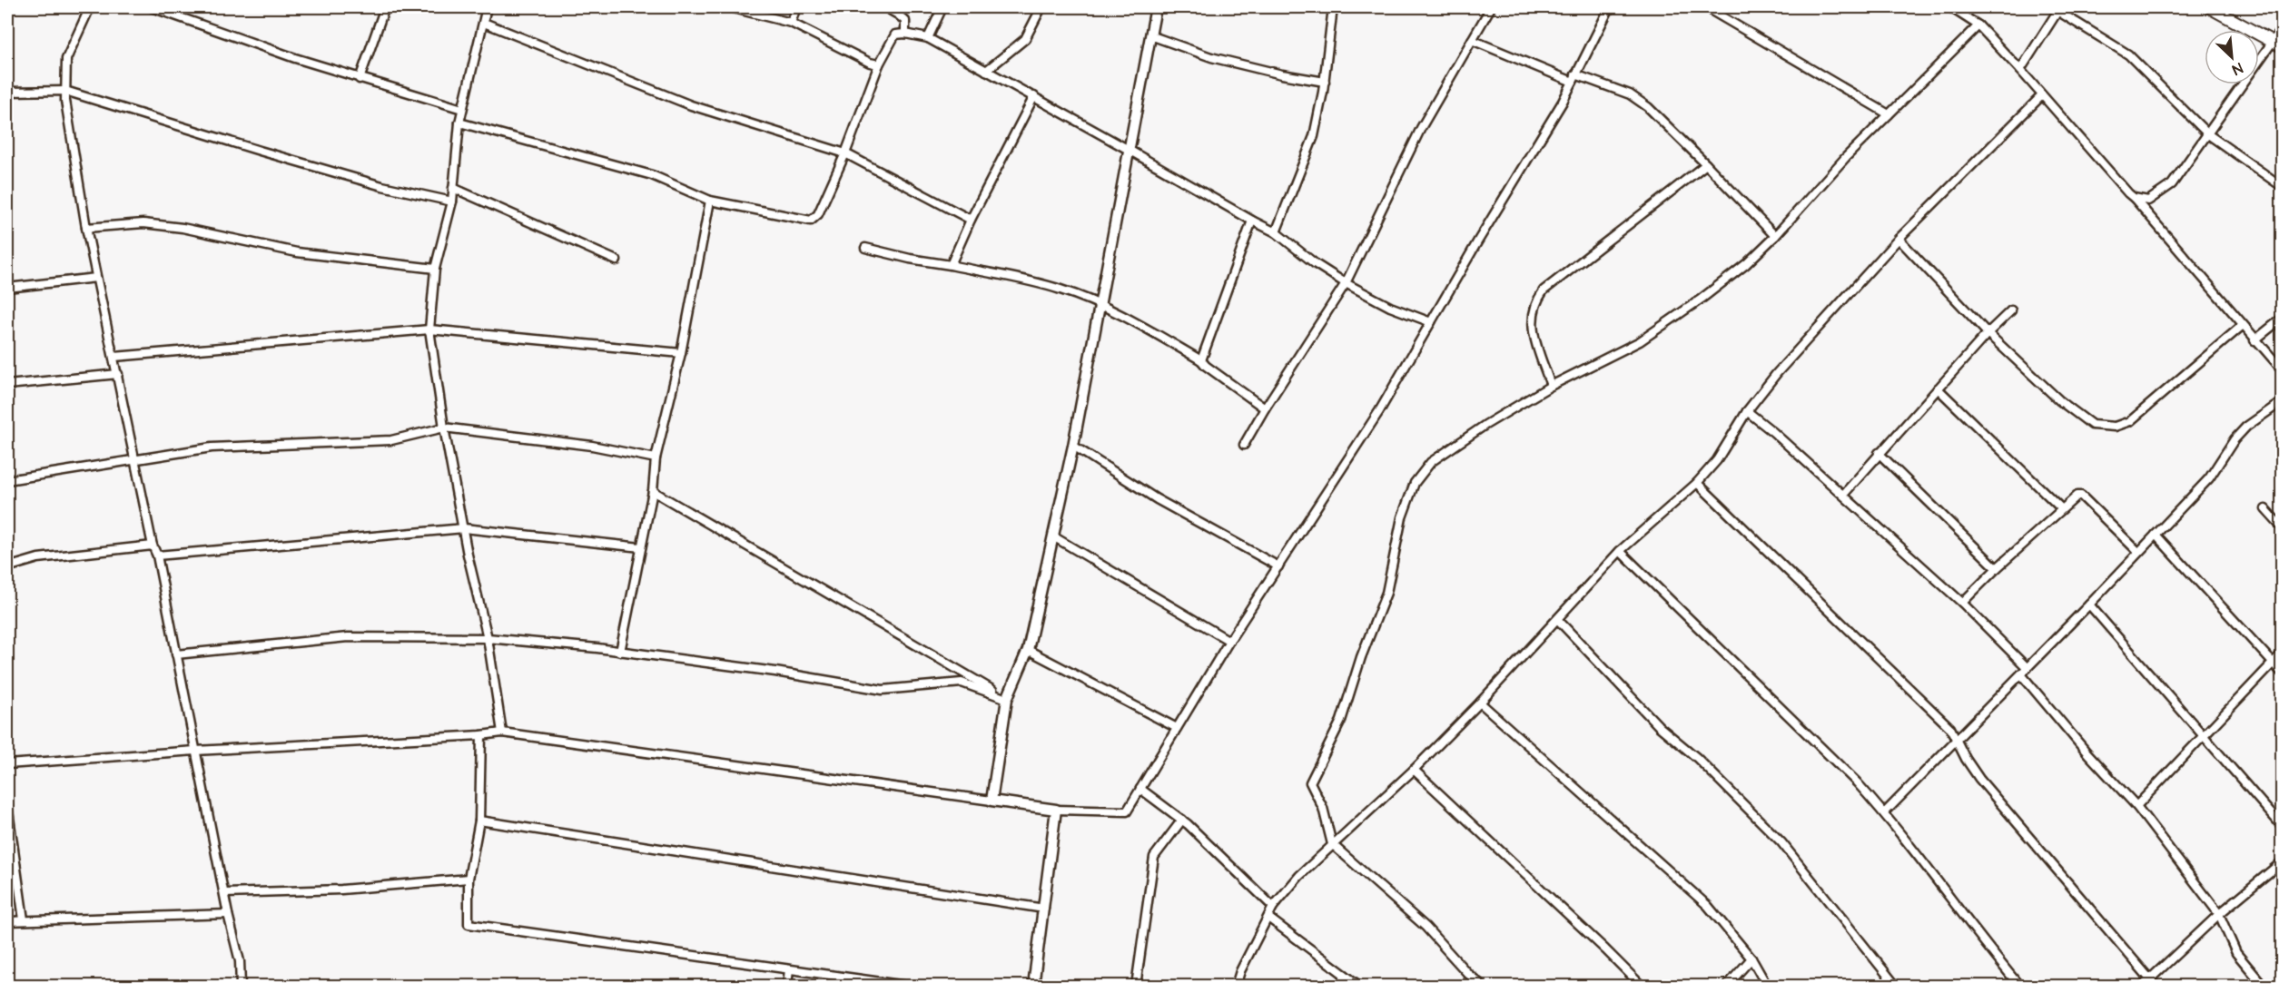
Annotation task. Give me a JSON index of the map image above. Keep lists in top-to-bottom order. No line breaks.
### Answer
{"north":"bottom right"}
